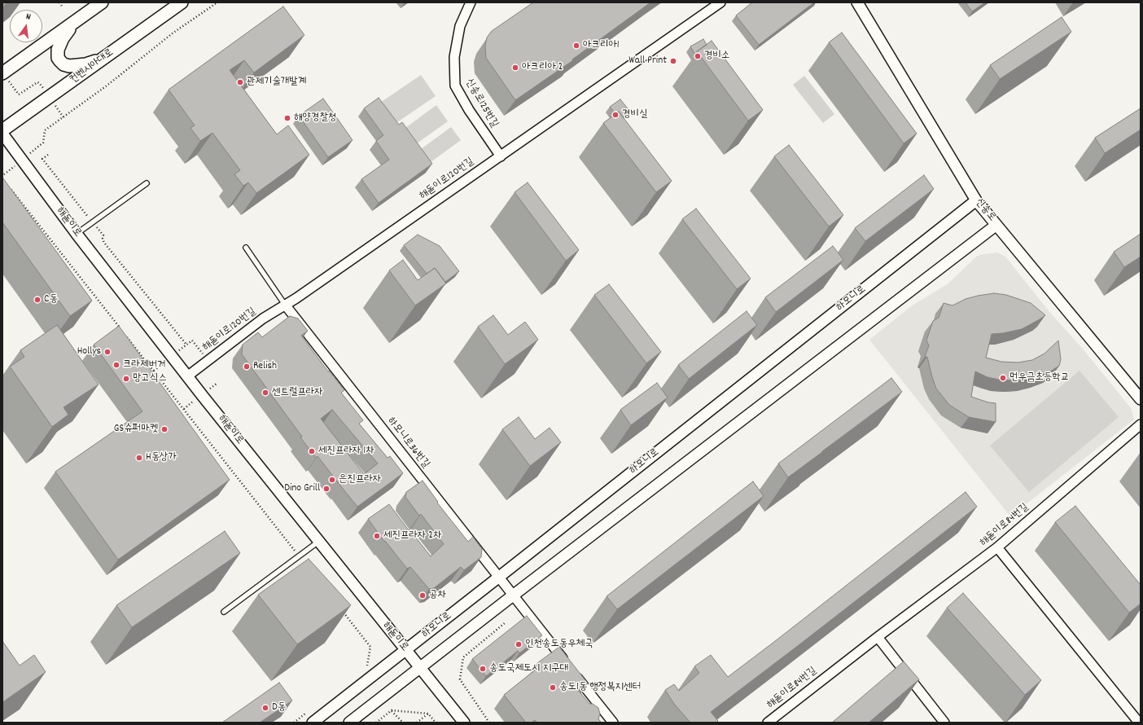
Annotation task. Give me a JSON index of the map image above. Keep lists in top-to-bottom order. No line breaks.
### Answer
{"streets":{"main road":["컨벤시아대로"],"street":["신송로125번길","해돋이로120번길","신송로","해돋이로","하모니로","하모니로36번길","해돋이로84번길"]},"crossings":[["신송로125번길","해돋이로120번길"],["해돋이로120번길","해돋이로"],["해돋이로120번길","하모니로36번길"],["신송로","하모니로"],["해돋이로","하모니로"],["하모니로","하모니로36번길"]],"places":["아크리아1","경비소","Wall Print","아크리아 2","관제기술개발계","경비실","해양경찰청","C동","Hollys","크라제버거","Relish","먼우금초등학교","망고식스","센트럴프라자","GS슈퍼마켓","세진프라자 1차","H동상가","은진프라자","Dino Grill","세진프라자 2차","공차","인천송도동우체국","송도국제도시 지구대","송도1동 행정복지센터","D동"],"north":"top"}
